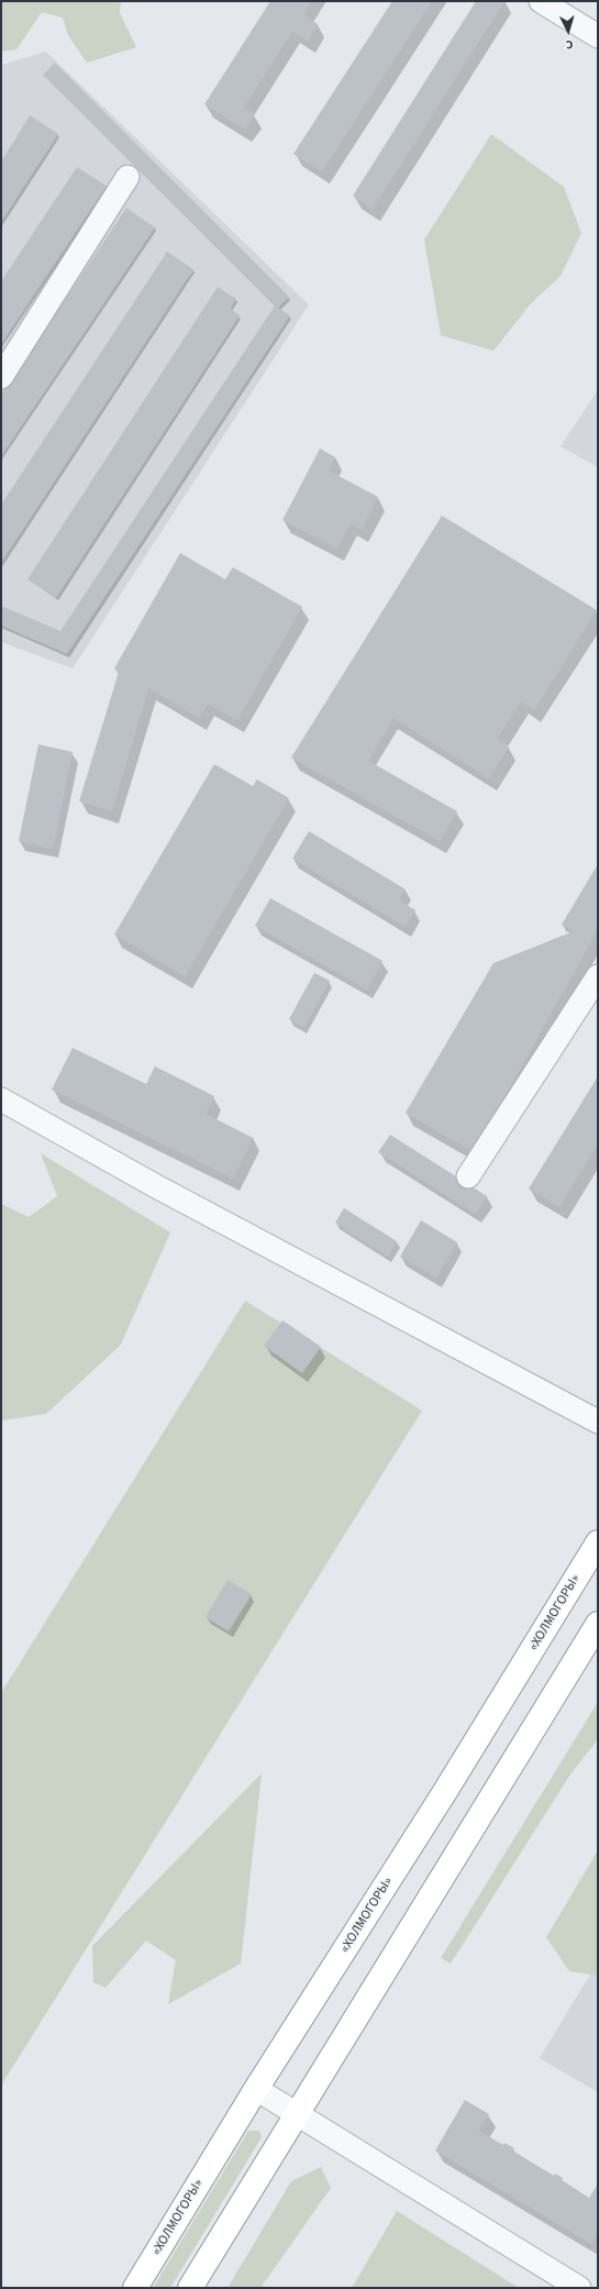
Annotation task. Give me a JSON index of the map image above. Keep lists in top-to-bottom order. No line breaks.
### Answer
{"streets":{"highway":["«ХОЛМОГОРЫ»"]},"north":"bottom"}
